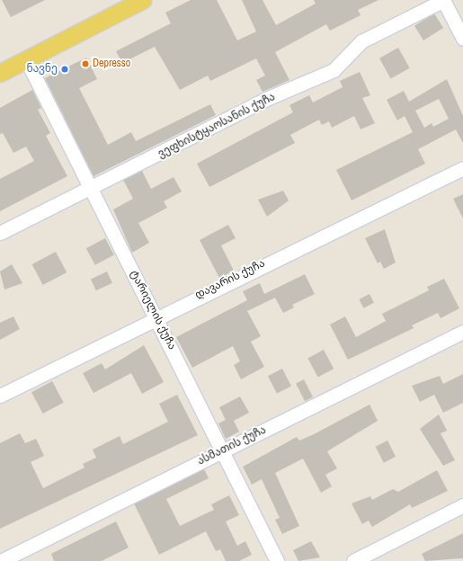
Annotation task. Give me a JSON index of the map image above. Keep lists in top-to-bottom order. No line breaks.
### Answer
{"streets":{"street":["ვეფხისტყაოსანის ქუჩა","დავარის ქუჩა","ტარიელის ქუჩა","ასმათის ქუჩა"]},"crossings":[["ვეფხისტყაოსანის ქუჩა","ტარიელის ქუჩა"],["დავარის ქუჩა","ტარიელის ქუჩა"],["ტარიელის ქუჩა","ასმათის ქუჩა"]],"places":["Depresso","ნავნე"]}
